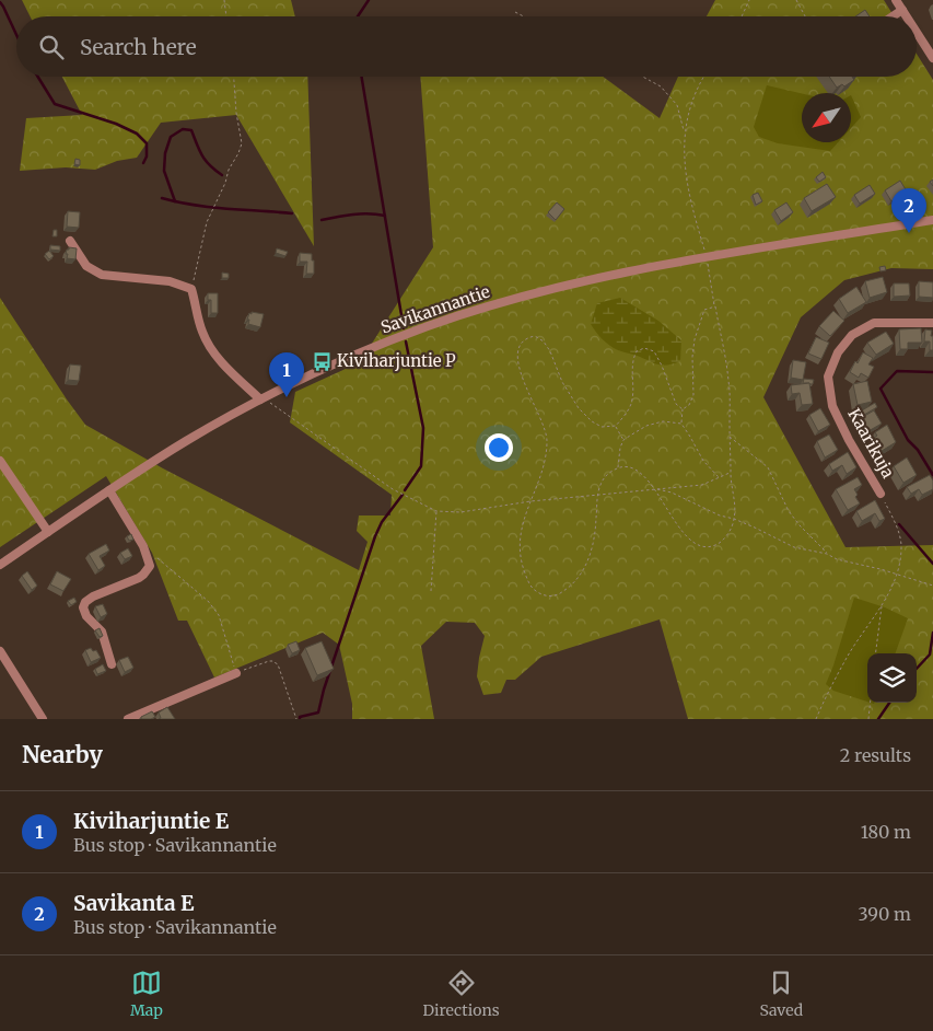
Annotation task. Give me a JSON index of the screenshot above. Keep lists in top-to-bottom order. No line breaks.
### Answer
{"streets":{"street":["Savikannantie","Kaarikuja"]},"places":{"bus stop":["Kiviharjuntie P"]},"north":"bottom left","page":{"search":"Search here","pins":["2","1"],"heading":["Nearby","2 results"],"list":[{"mark":"1","name":"Kiviharjuntie E","note":"Bus stop · Savikannantie","value":"180 m"},{"mark":"2","name":"Savikanta E","note":"Bus stop · Savikannantie","value":"390 m"}],"nav":["Map","Directions","Saved"]}}
